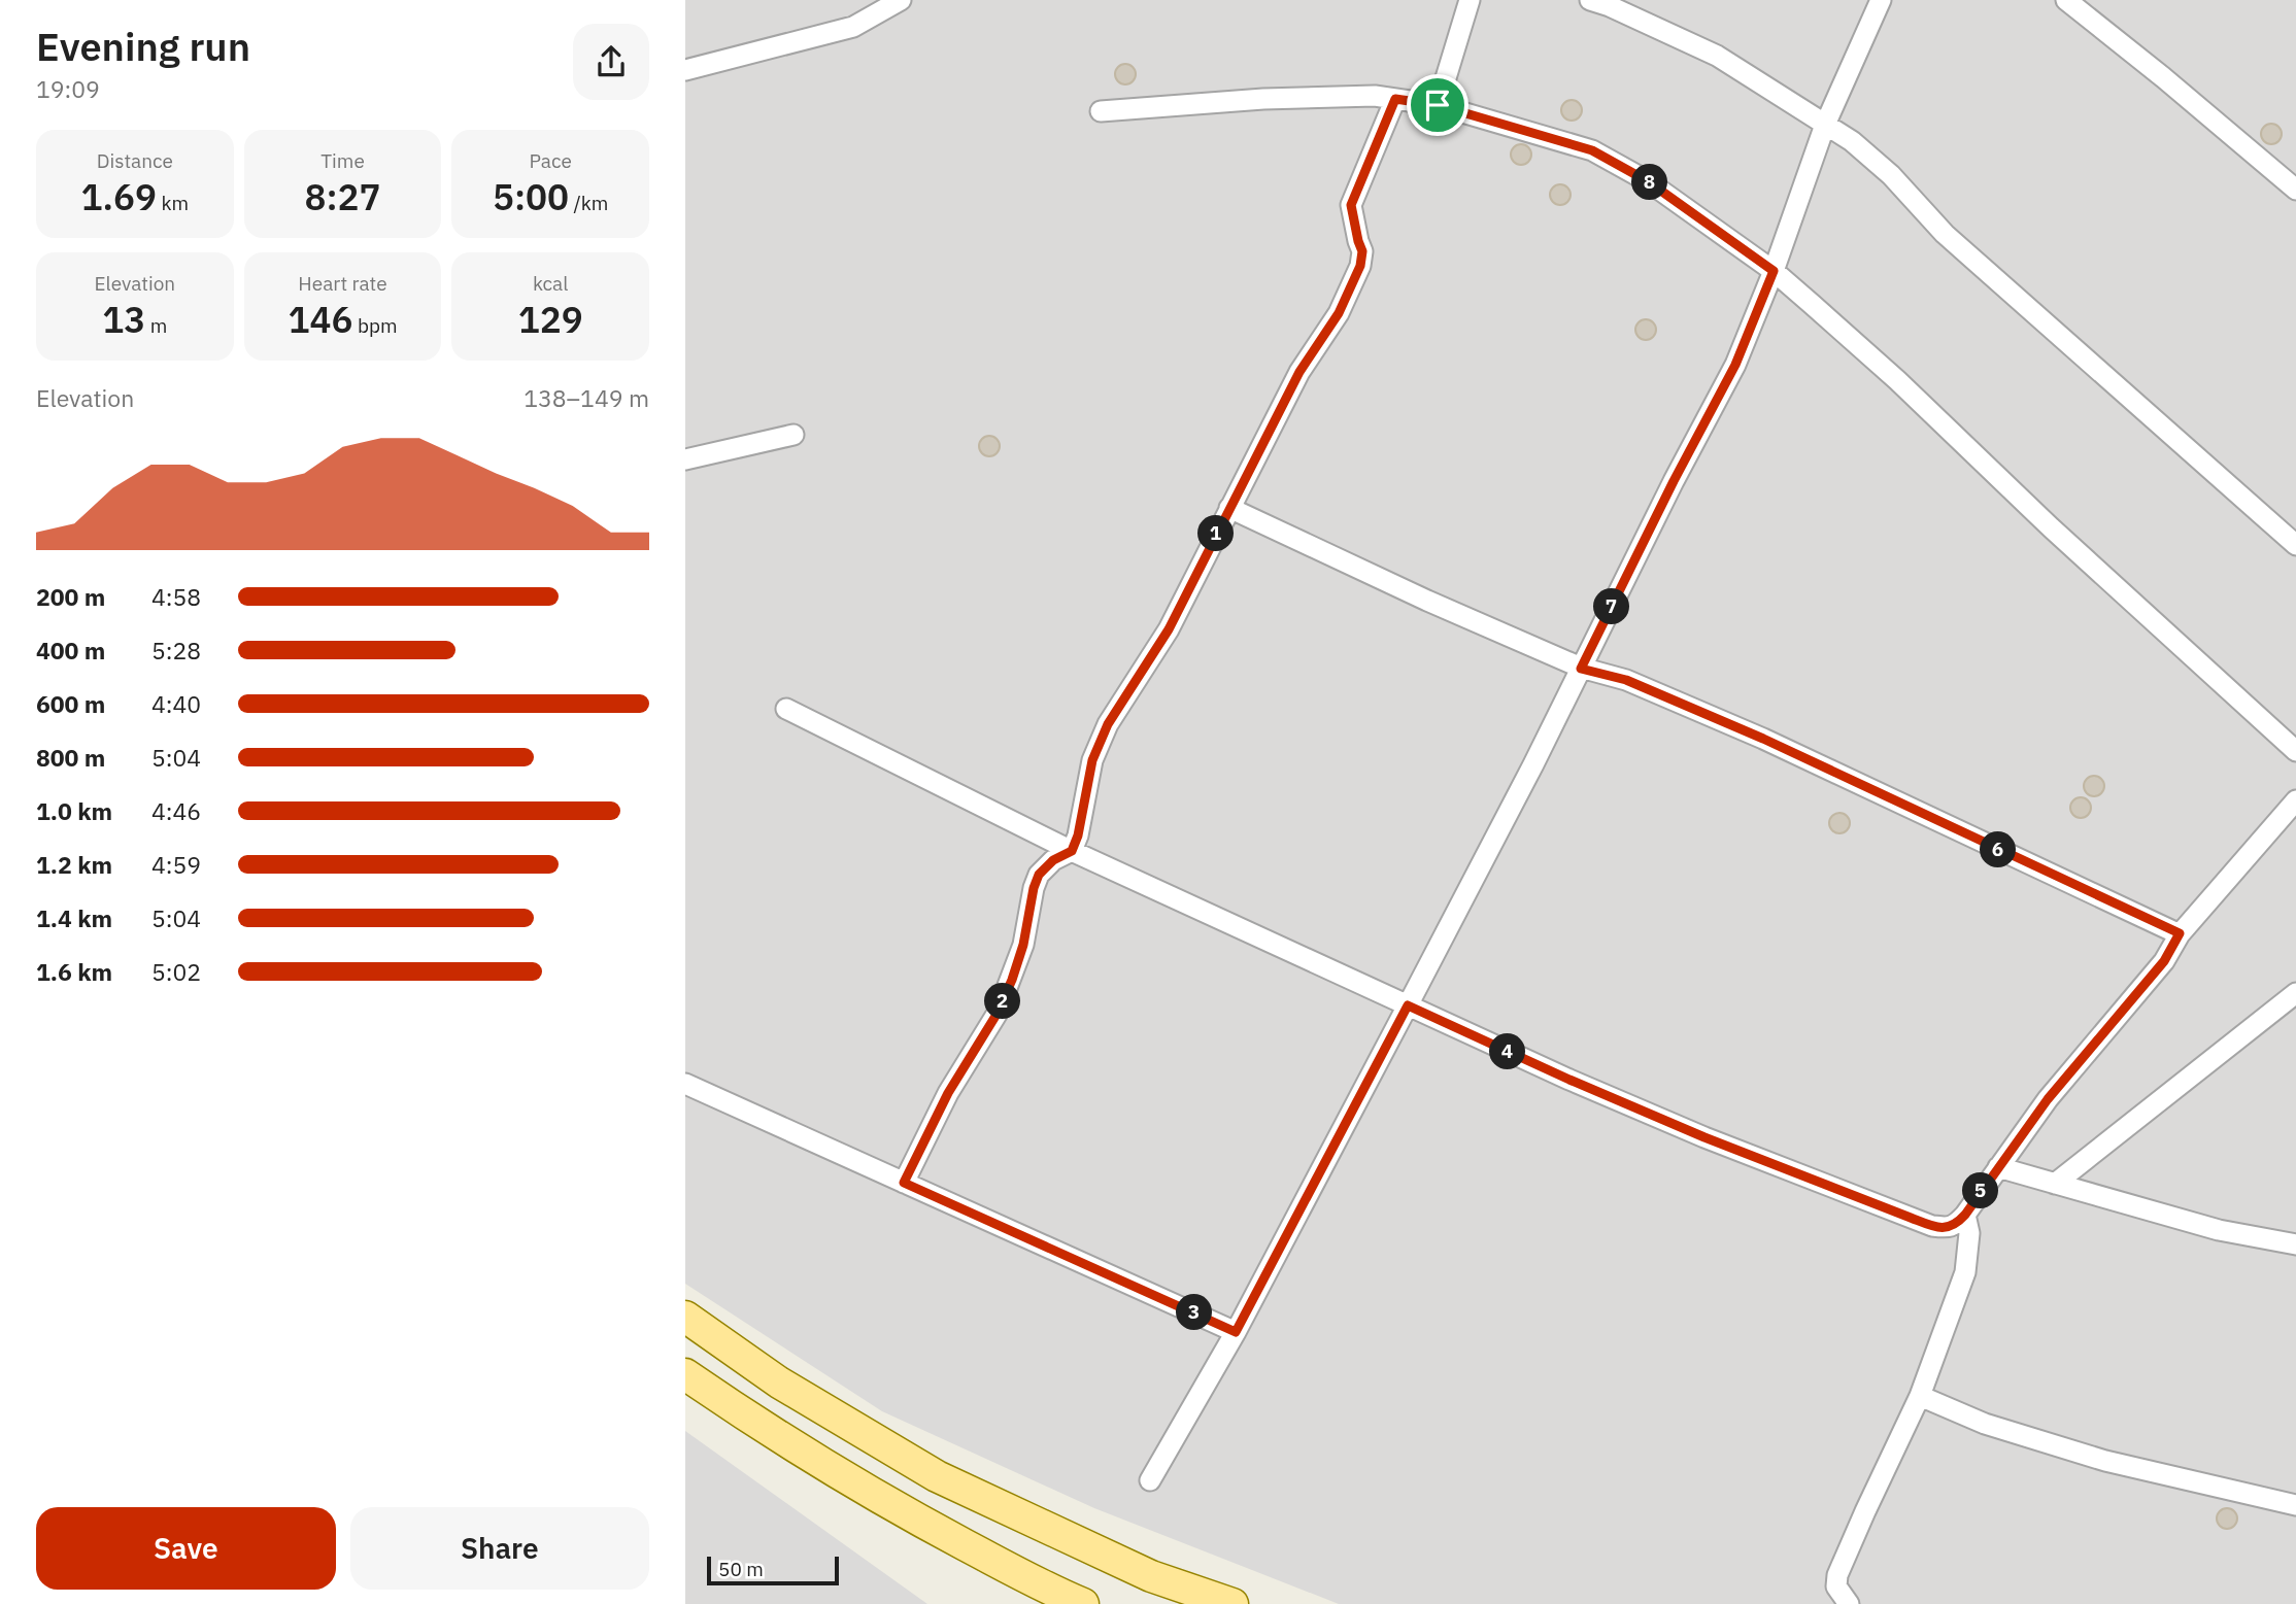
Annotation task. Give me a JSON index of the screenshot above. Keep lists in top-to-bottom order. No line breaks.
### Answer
{"scale_bar":"50 m","page":{"heading":["Evening run","19:09"],"stats":[["Distance","1.69 km"],["Time","8:27"],["Pace","5:00 /km"],["Elevation","13 m"],["Heart rate","146 bpm"],["kcal","129"]],"pins":["8","1","7","6","2","4","5","3"],"chart":["Elevation","138–149 m"],"list":[{"name":"200 m","note":"4:58"},{"name":"400 m","note":"5:28"},{"name":"600 m","note":"4:40"},{"name":"800 m","note":"5:04"},{"name":"1.0 km","note":"4:46"},{"name":"1.2 km","note":"4:59"},{"name":"1.4 km","note":"5:04"},{"name":"1.6 km","note":"5:02"}],"buttons":["Save","Share"],"scale":"50 m"}}
